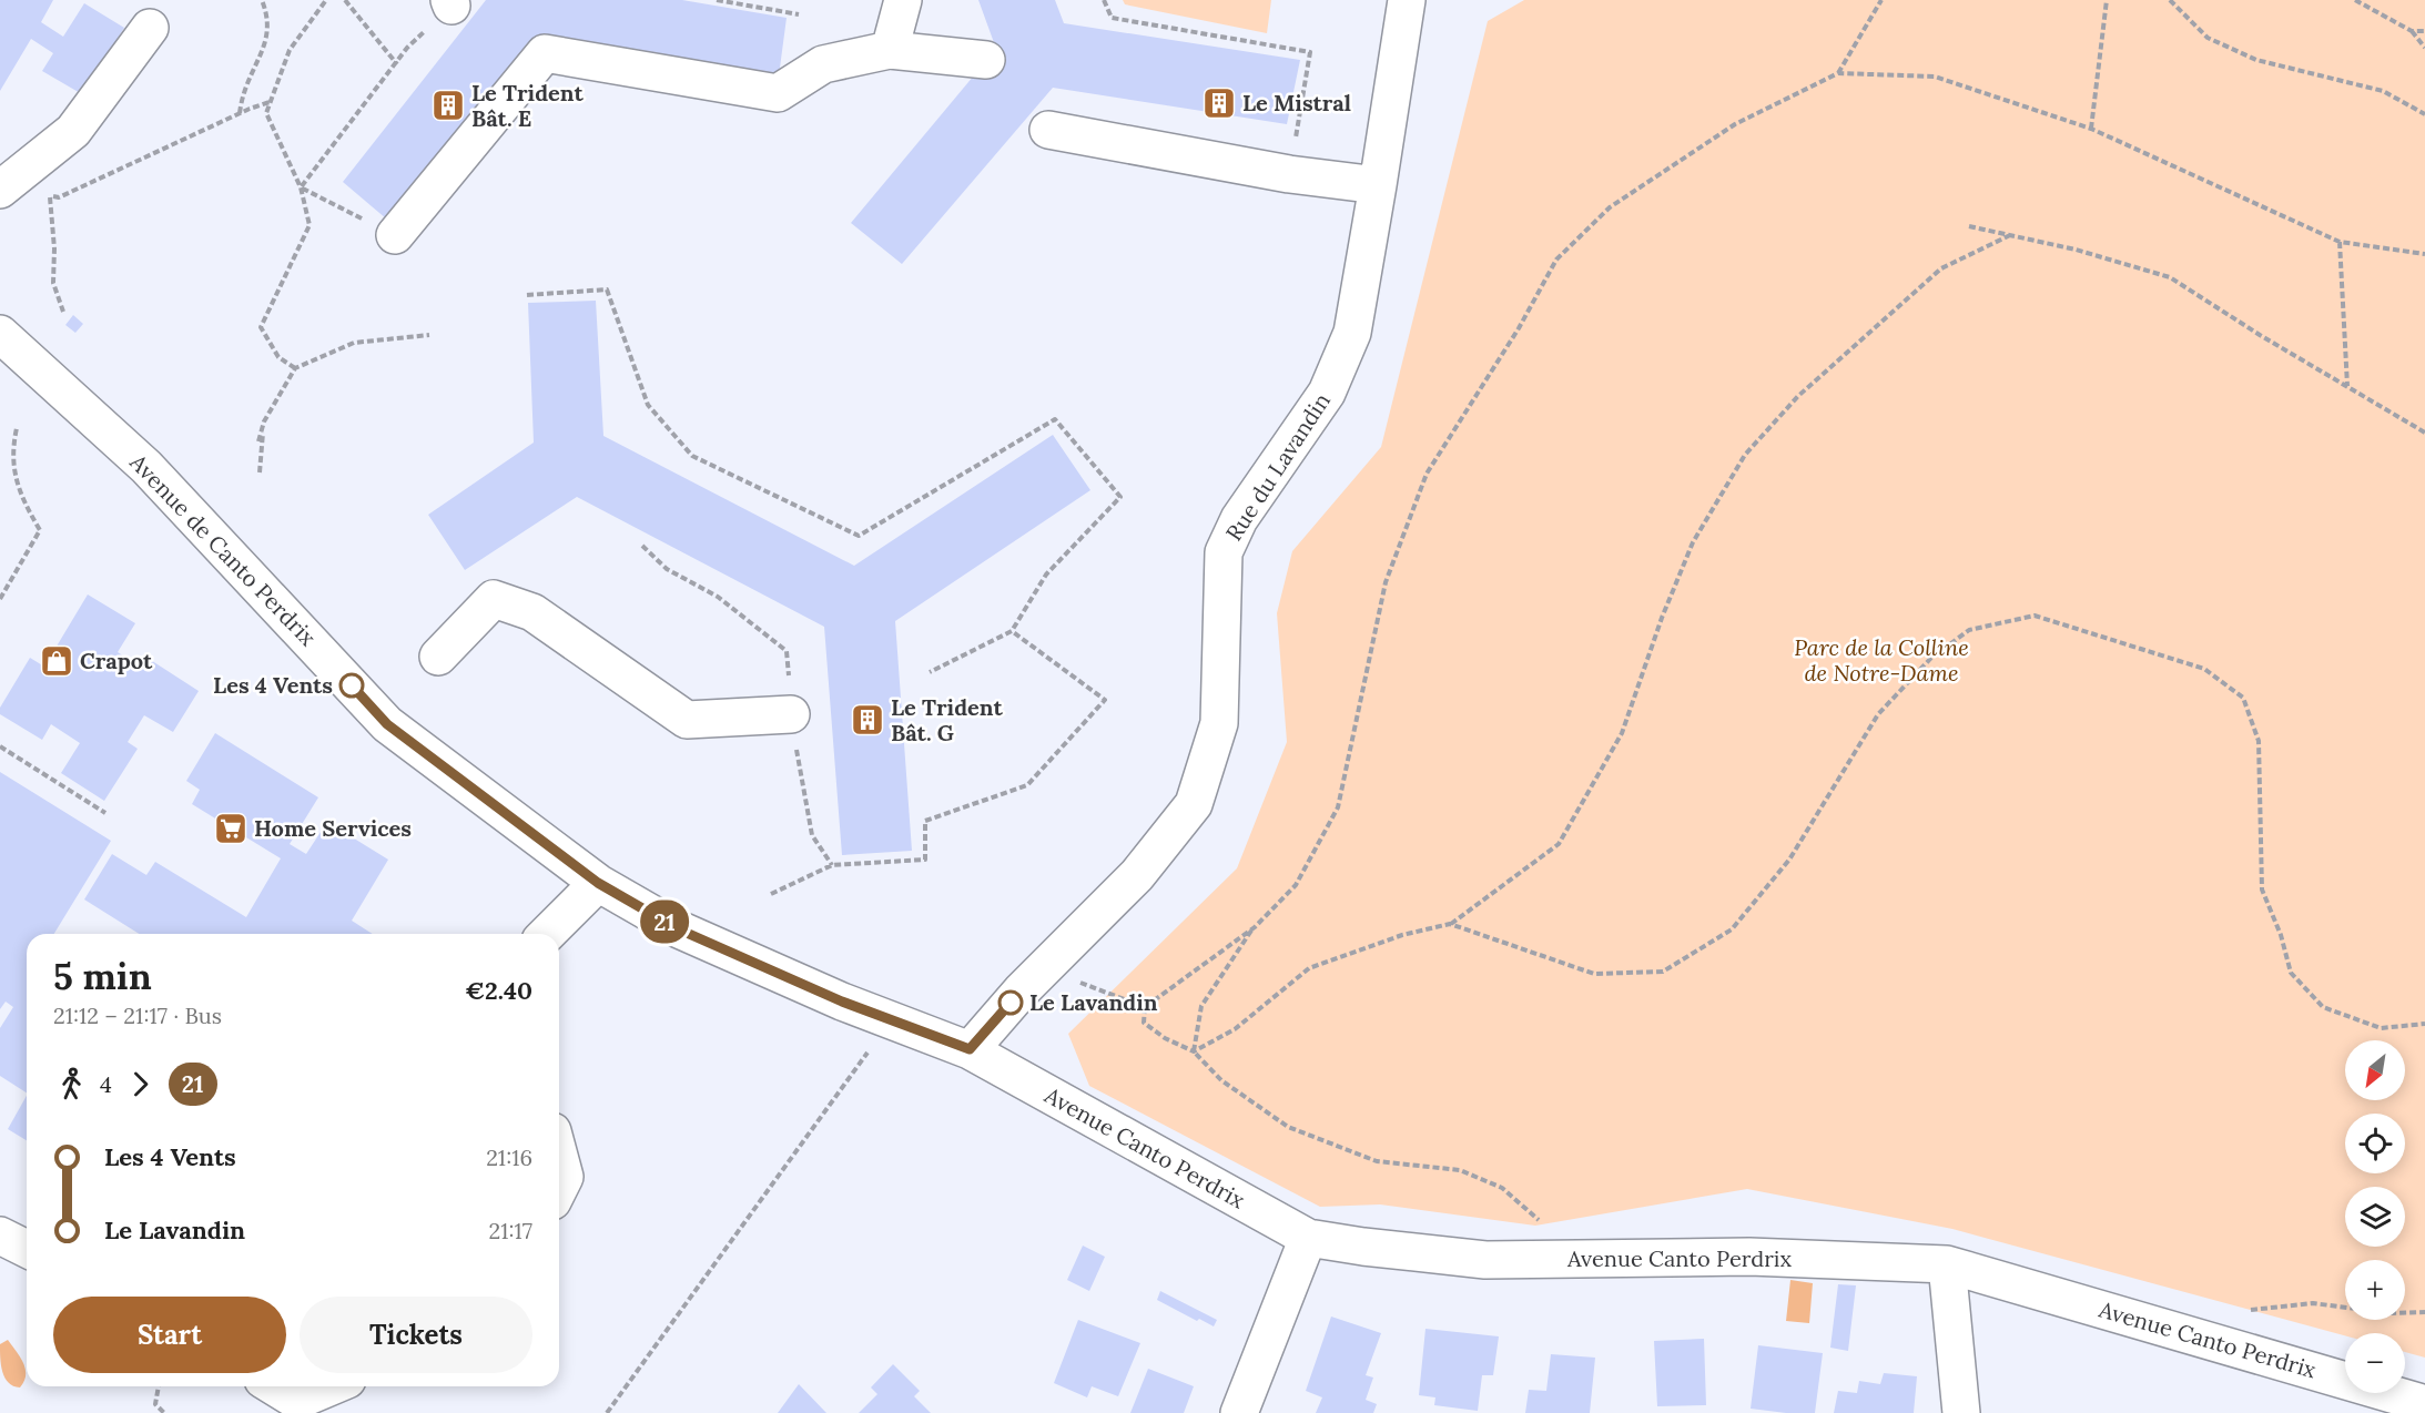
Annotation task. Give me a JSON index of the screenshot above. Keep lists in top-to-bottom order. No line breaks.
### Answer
{"streets":{"street":["Rue du Lavandin","Avenue de Canto Perdrix","Avenue Canto Perdrix"]},"crossings":[["Rue du Lavandin","Avenue de Canto Perdrix"],["Rue du Lavandin","Avenue Canto Perdrix"],["Avenue de Canto Perdrix","Avenue Canto Perdrix"]],"parks":["Parc de la Colline de Notre-Dame"],"places":{"building":["Le Mistral","Le Trident Bât. E","Le Trident Bât. G"],"shop":["Crapot"],"other":["Les 4 Vents","Le Lavandin"],"supermarket":["Home Services"]},"lines":["bus line 21"],"north":"bottom left","page":{"on_map":"21","heading":["5 min","21:12 – 21:17 · Bus","€2.40"],"map_buttons":["+","−"],"legs":["4","21"],"list":[{"name":"Les 4 Vents","value":"21:16"},{"name":"Le Lavandin","value":"21:17"}],"buttons":["Start","Tickets"]}}
